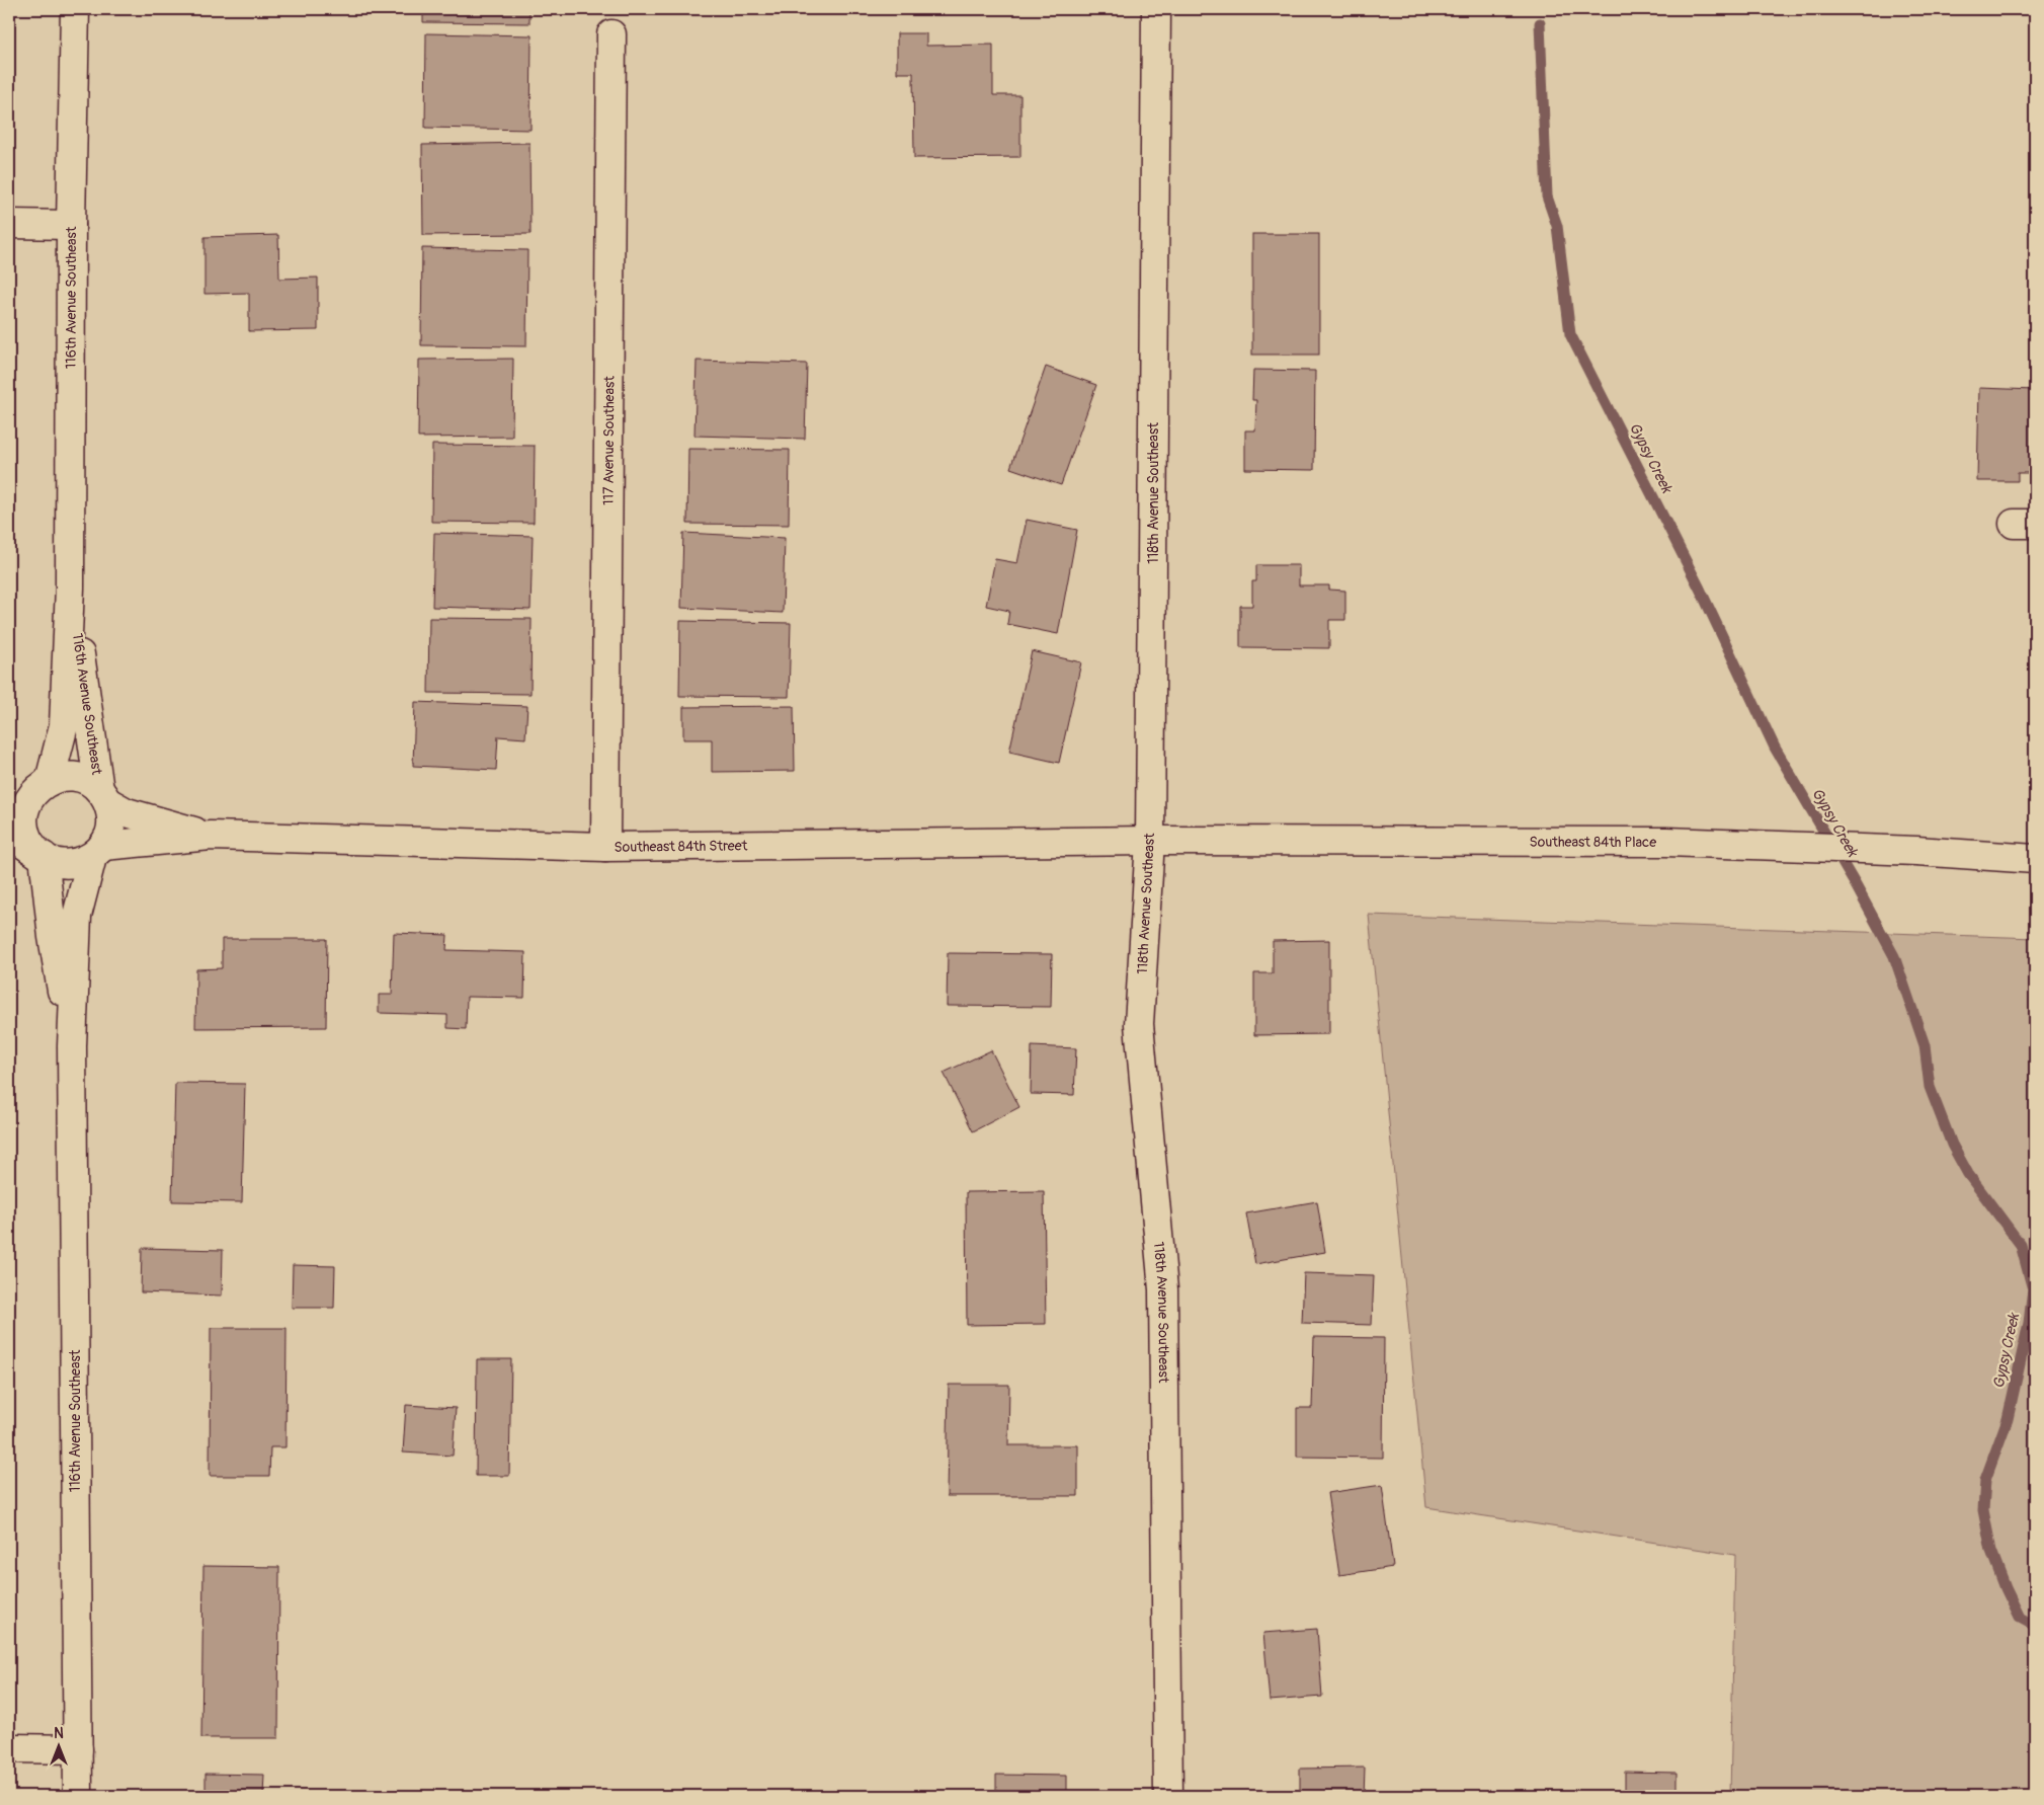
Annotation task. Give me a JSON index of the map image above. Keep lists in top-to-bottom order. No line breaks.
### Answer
{"streets":{"street":["116th Avenue Southeast","117 Avenue Southeast","118th Avenue Southeast","Southeast 84th Place","Southeast 84th Street"]},"crossings":[["116th Avenue Southeast","Southeast 84th Street"],["117 Avenue Southeast","Southeast 84th Street"],["118th Avenue Southeast","Southeast 84th Place"],["118th Avenue Southeast","Southeast 84th Street"],["Southeast 84th Place","Southeast 84th Street"]],"water":["Gypsy Creek"],"north":"top"}
